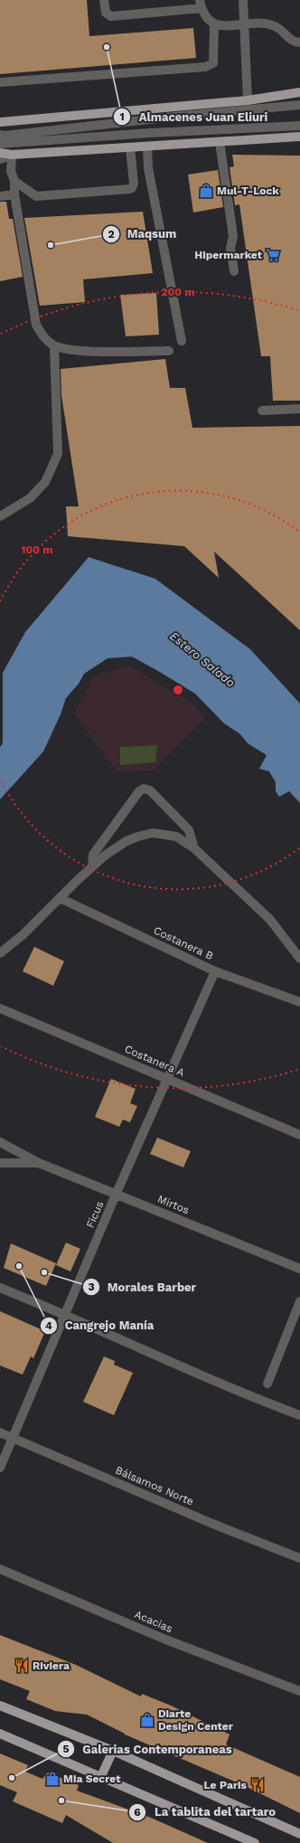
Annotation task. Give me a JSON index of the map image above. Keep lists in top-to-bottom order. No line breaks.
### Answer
{"streets":{"street":["Costanera B","Costanera A","Mirtos","Ficus","Bálsamos Norte","Acacias"]},"crossings":[["Costanera B","Ficus"],["Costanera A","Ficus"],["Mirtos","Ficus"],["Ficus","Bálsamos Norte"]],"water":["Estero Salado"],"places":{"other":["Almacenes Juan Eliuri","Maqsum","Cangrejo Manía","Morales Barber","Galerias Contemporaneas","La tablita del tartaro"],"shop":["Mul-T-Lock","Diarte Design Center","Mia Secret"],"supermarket":["Hipermarket"],"restaurant":["Riviera","Le Paris"]},"rings":["200 m","100 m"]}
